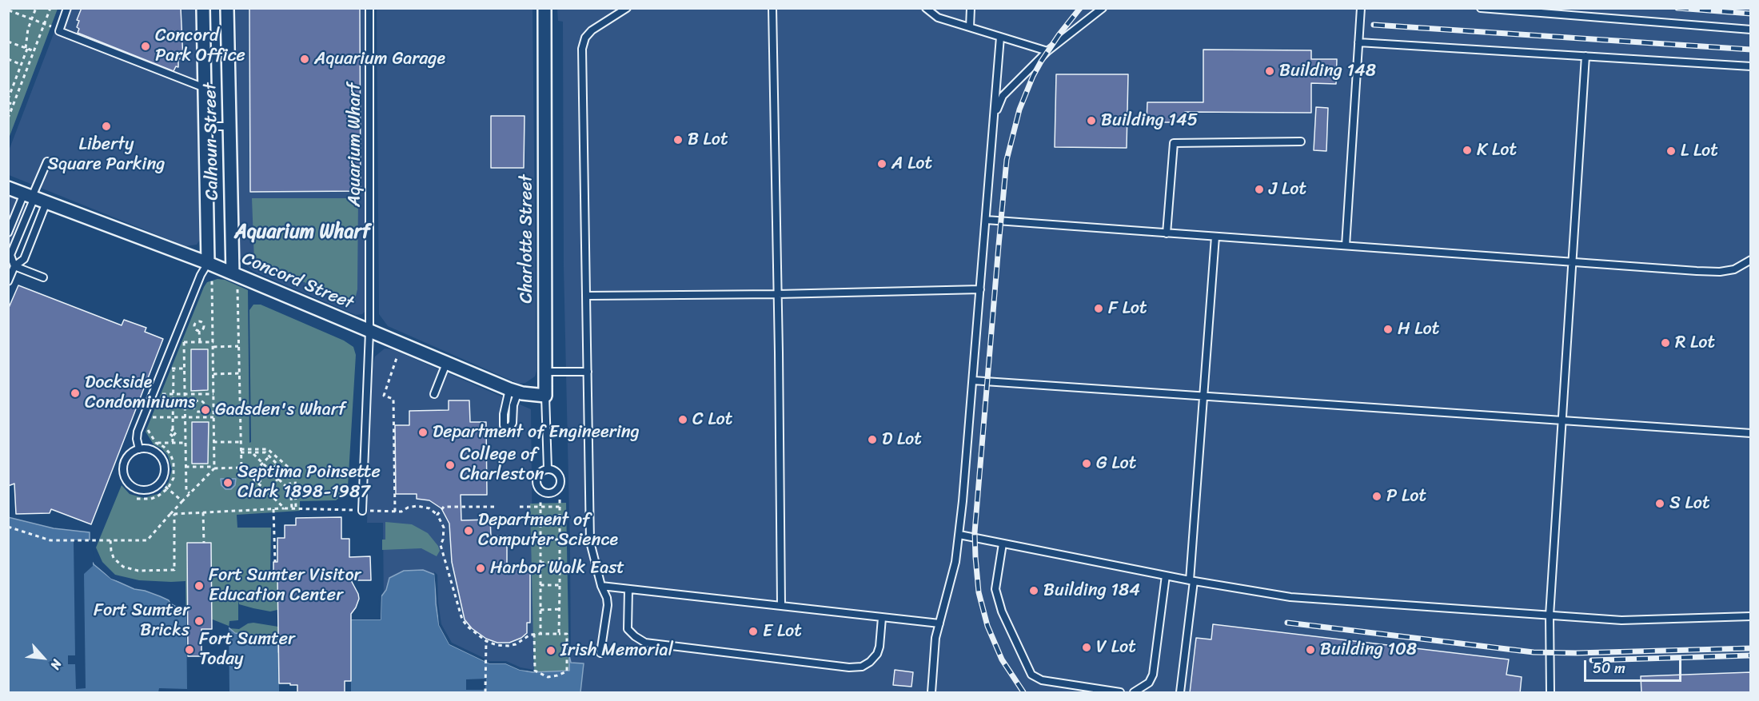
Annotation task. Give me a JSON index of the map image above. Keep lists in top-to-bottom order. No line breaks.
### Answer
{"streets":{"street":["Calhoun Street","Charlotte Street","Concord Street"],"lane":["Aquarium Wharf"]},"crossings":[["Calhoun Street","Concord Street"],["Aquarium Wharf","Concord Street"],["Charlotte Street","Concord Street"]],"districts":["Aquarium Wharf"],"places":["Concord Park Office","Aquarium Garage","Building 148","Building 145","Liberty Square Parking","B Lot","K Lot","L Lot","A Lot","J Lot","F Lot","H Lot","R Lot","Dockside Condominiums","Gadsden's Wharf","C Lot","Department of Engineering","D Lot","G Lot","College of Charleston","Septima Poinsette Clark 1898-1987","P Lot","S Lot","Department of Computer Science","Harbor Walk East","Fort Sumter Visitor Education Center","Building 184","Fort Sumter Bricks","E Lot","V Lot","Fort Sumter Today","Building 108","Irish Memorial"],"scale_bar":"50 m","north":"bottom right"}
